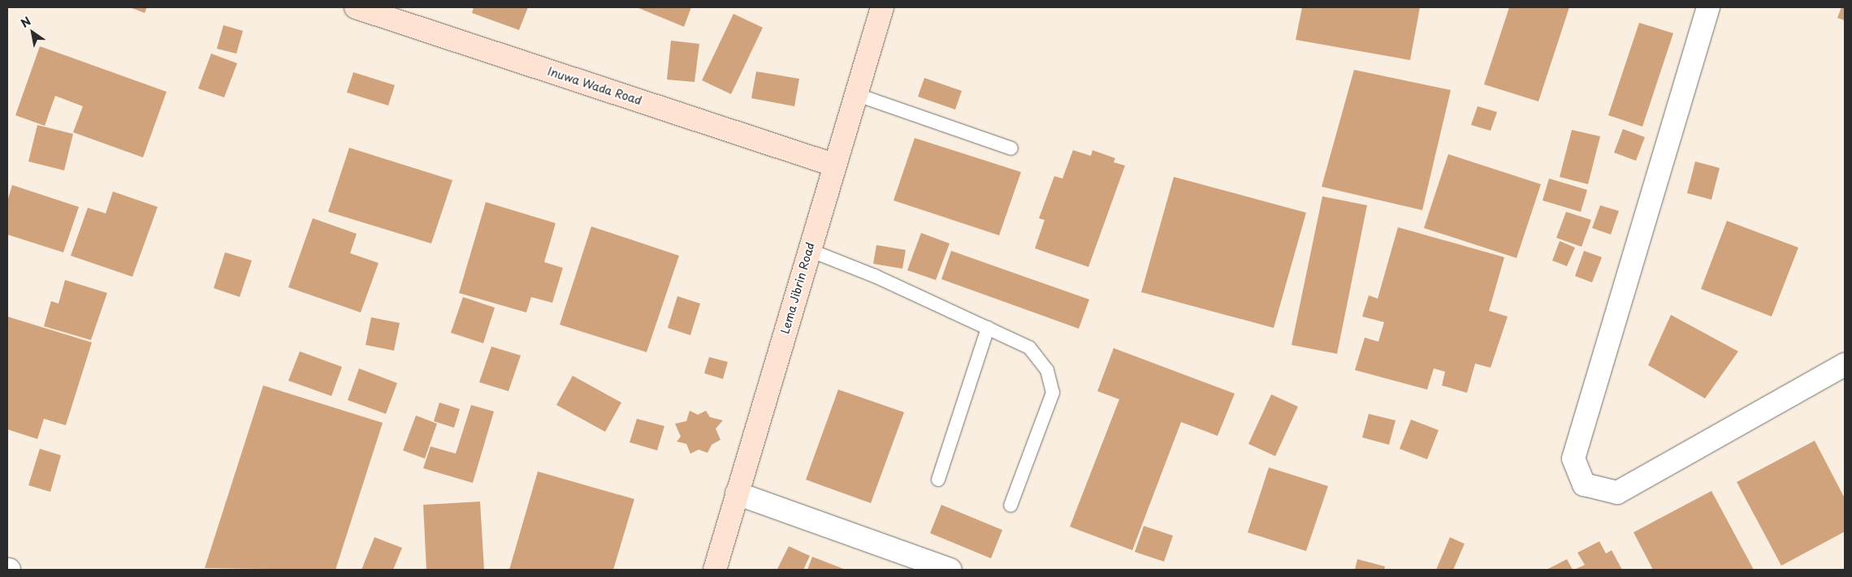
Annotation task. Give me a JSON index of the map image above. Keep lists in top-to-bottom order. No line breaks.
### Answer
{"streets":{"street":["Inuwa Wada Road","Lema Jibrin Road"]},"crossings":[["Inuwa Wada Road","Lema Jibrin Road"]],"north":"top left"}
